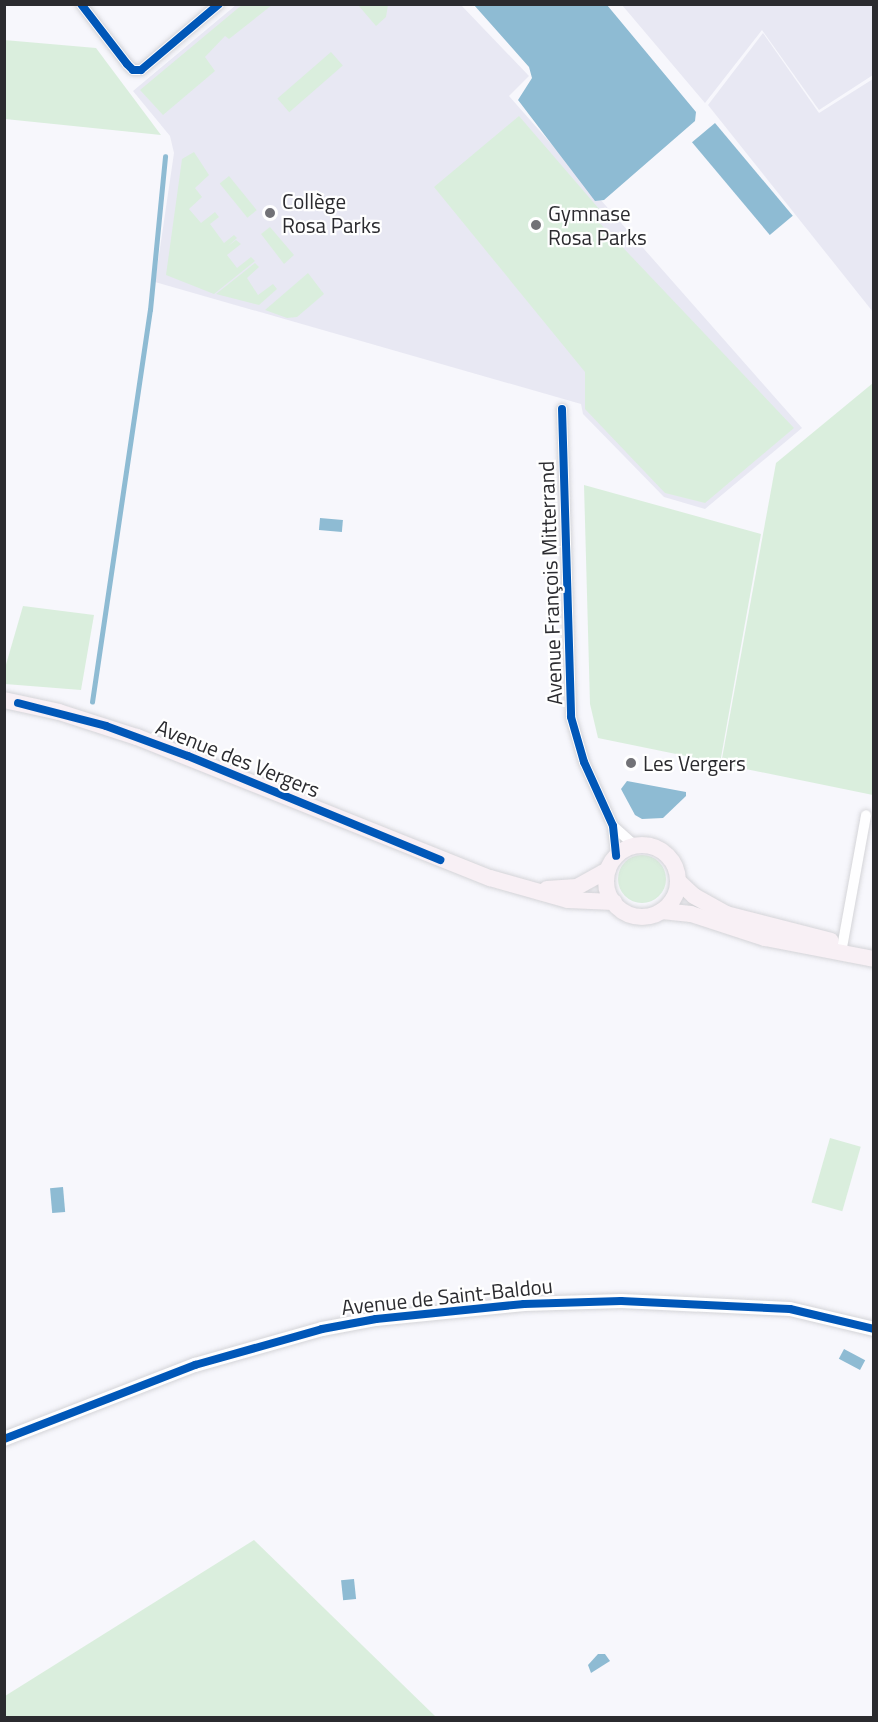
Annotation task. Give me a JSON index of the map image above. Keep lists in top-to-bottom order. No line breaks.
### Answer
{"streets":{"main road":["Avenue des Vergers"],"street":["Avenue François Mitterrand","Avenue de Saint-Baldou"]},"crossings":[["Avenue François Mitterrand","Avenue des Vergers"]],"places":["Collège Rosa Parks","Gymnase Rosa Parks","Les Vergers"]}
